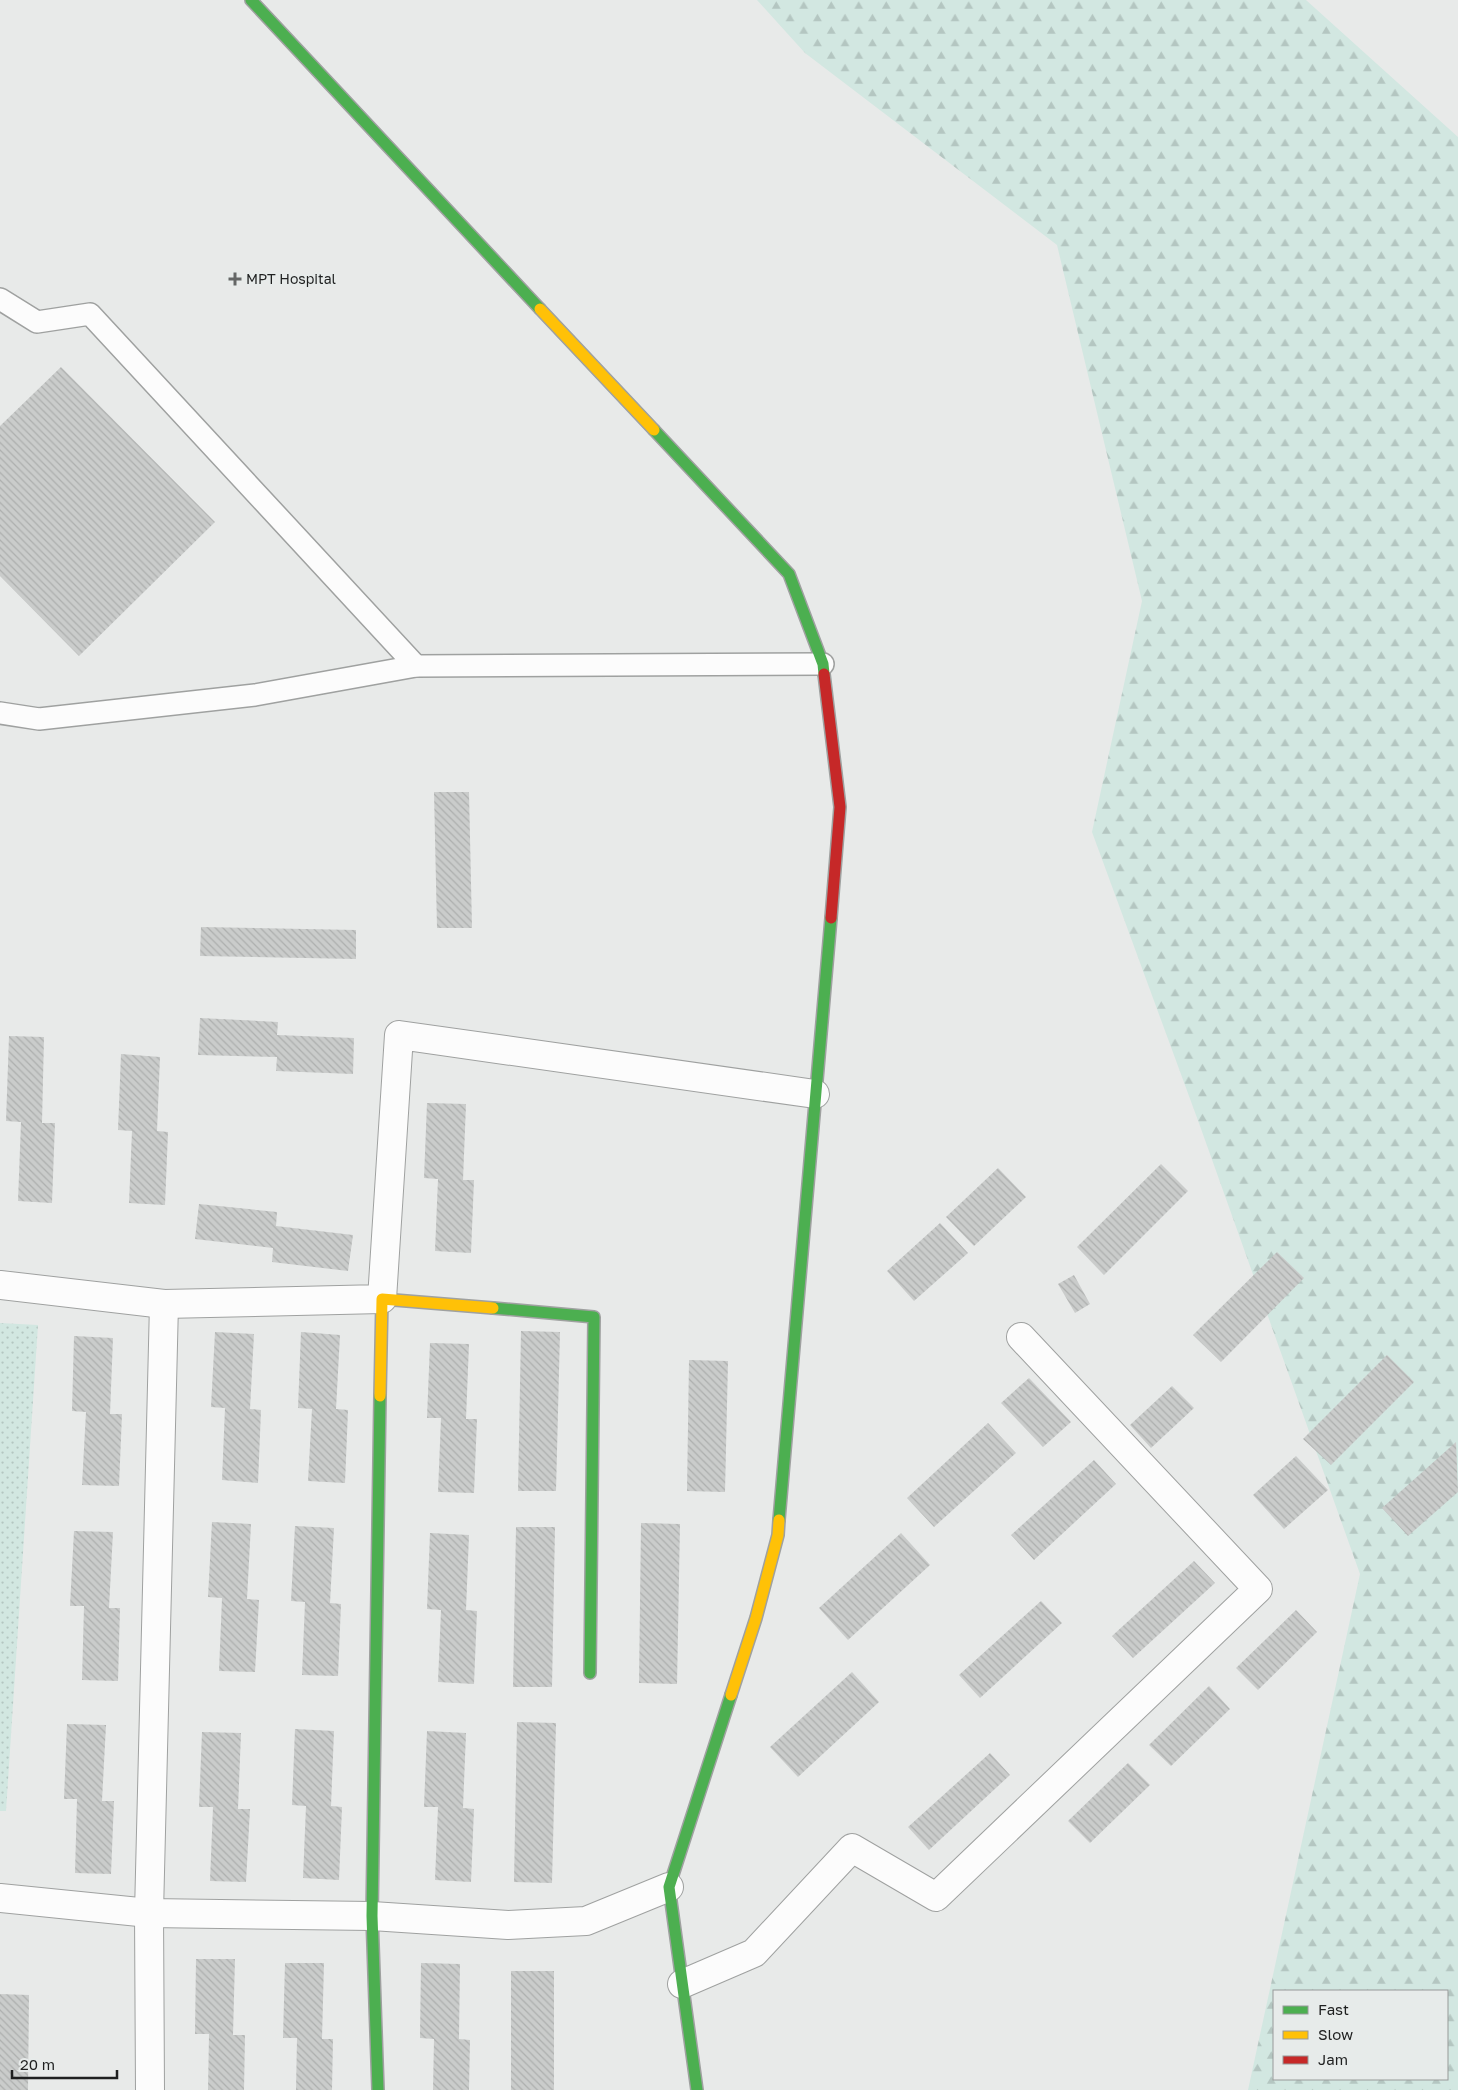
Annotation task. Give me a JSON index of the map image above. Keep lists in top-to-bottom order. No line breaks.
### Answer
{"places":{"health":["MPT Hospital"]},"legend":["Fast","Slow","Jam"],"scale_bar":"20 m"}
